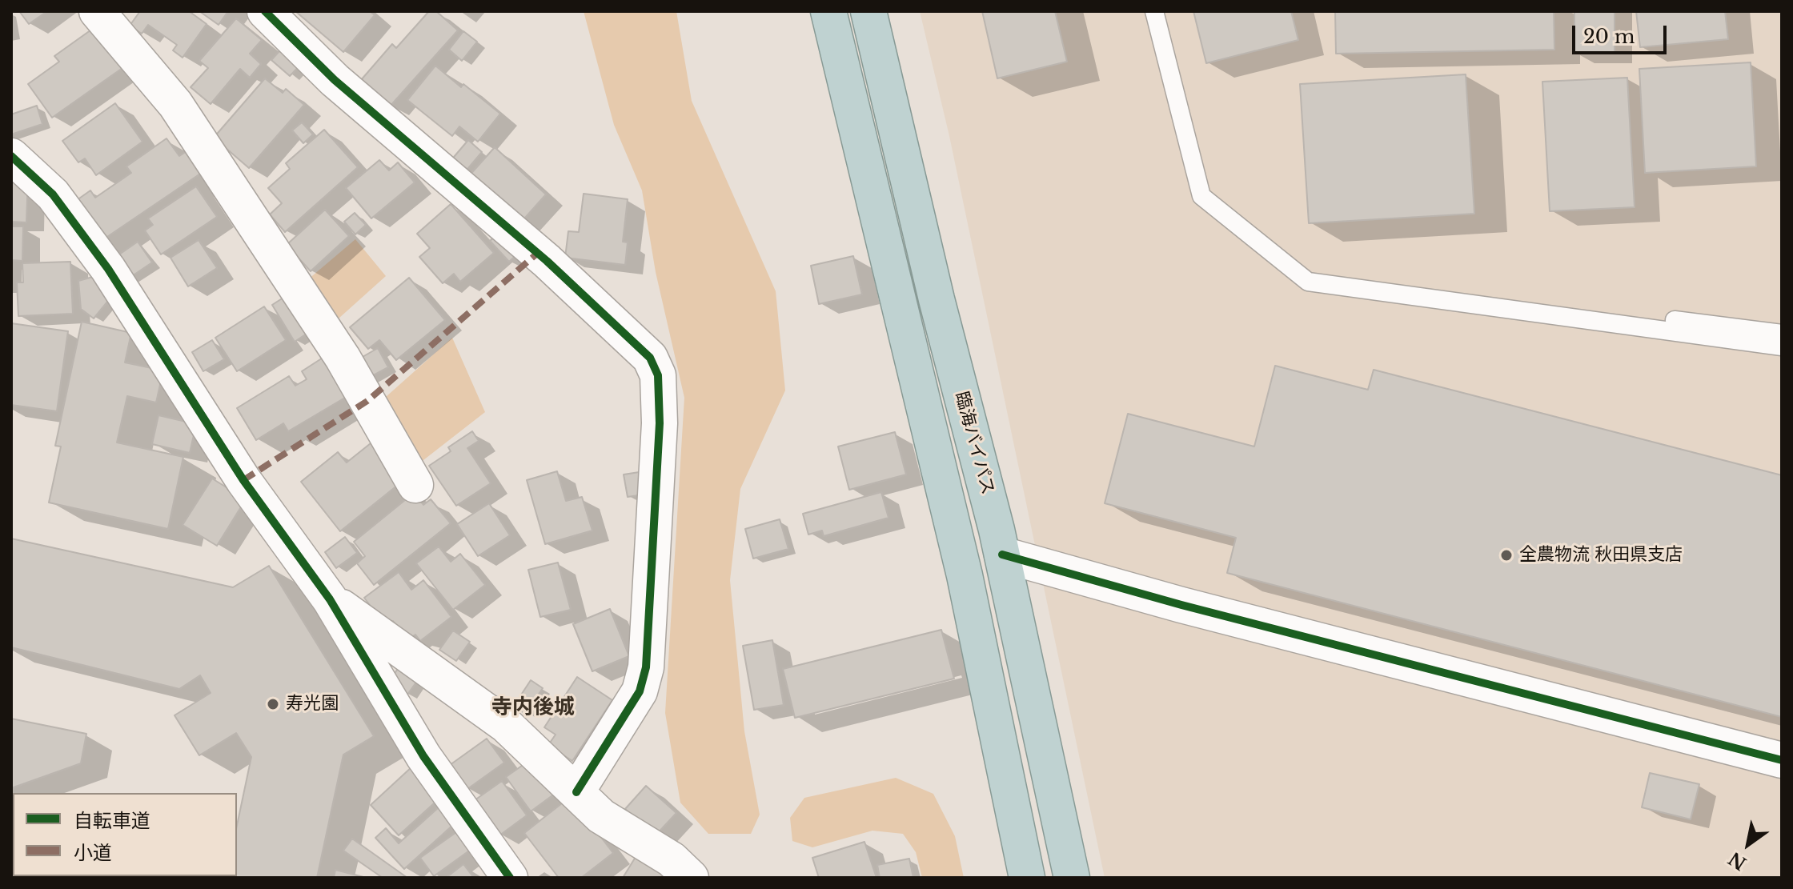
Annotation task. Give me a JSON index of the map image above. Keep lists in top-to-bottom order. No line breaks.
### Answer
{"streets":{"highway":["臨海バイパス"]},"districts":["寺内後城"],"places":["全農物流 秋田県支店","寿光園"],"legend":["自転車道","小道"],"scale_bar":"20 m","north":"bottom left"}
